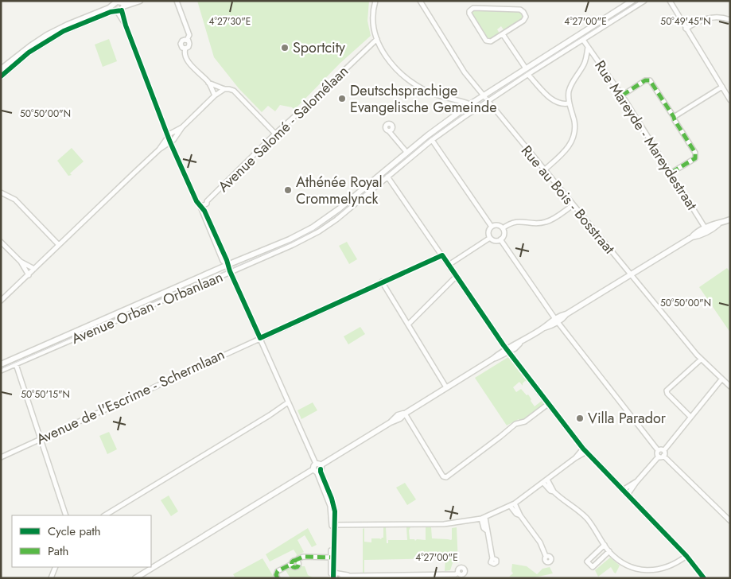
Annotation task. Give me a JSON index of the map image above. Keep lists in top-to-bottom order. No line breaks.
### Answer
{"streets":{"street":["Avenue Salomé - Salomélaan","Rue Mareyde - Mareydestraat","Rue au Bois - Bosstraat","Avenue Orban - Orbanlaan","Avenue de l'Escrime - Schermlaan"]},"crossings":[["Rue Mareyde - Mareydestraat","Avenue Orban - Orbanlaan"],["Rue au Bois - Bosstraat","Avenue Orban - Orbanlaan"]],"places":["Sportcity","Deutschsprachige Evangelische Gemeinde","Athénée Royal Crommelynck","Villa Parador"],"legend":["Cycle path","Path"],"coordinates":["50°49'45\"N","4°27'30\"E","4°27'00\"E","50°50'00\"N","50°50'15\"N"]}
